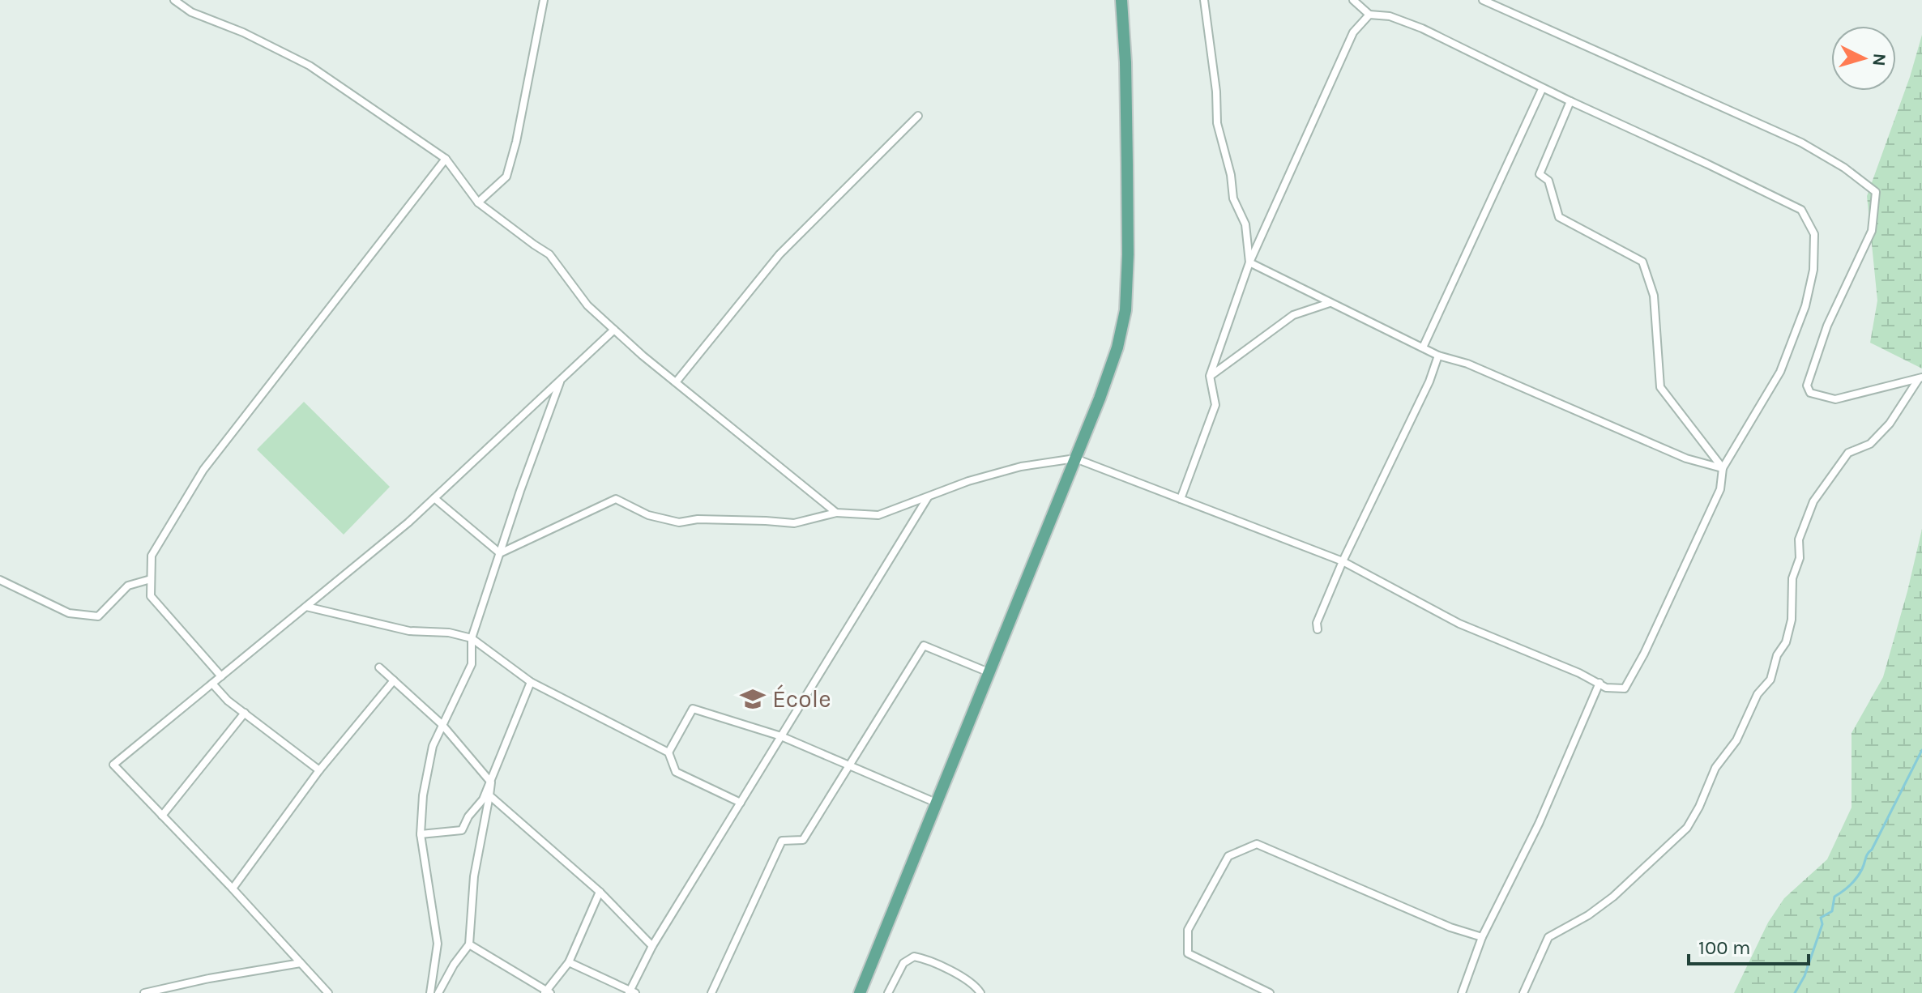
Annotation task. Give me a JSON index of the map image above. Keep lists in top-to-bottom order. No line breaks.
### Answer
{"places":{"school or university":["École"]},"scale_bar":"100 m","north":"right"}
